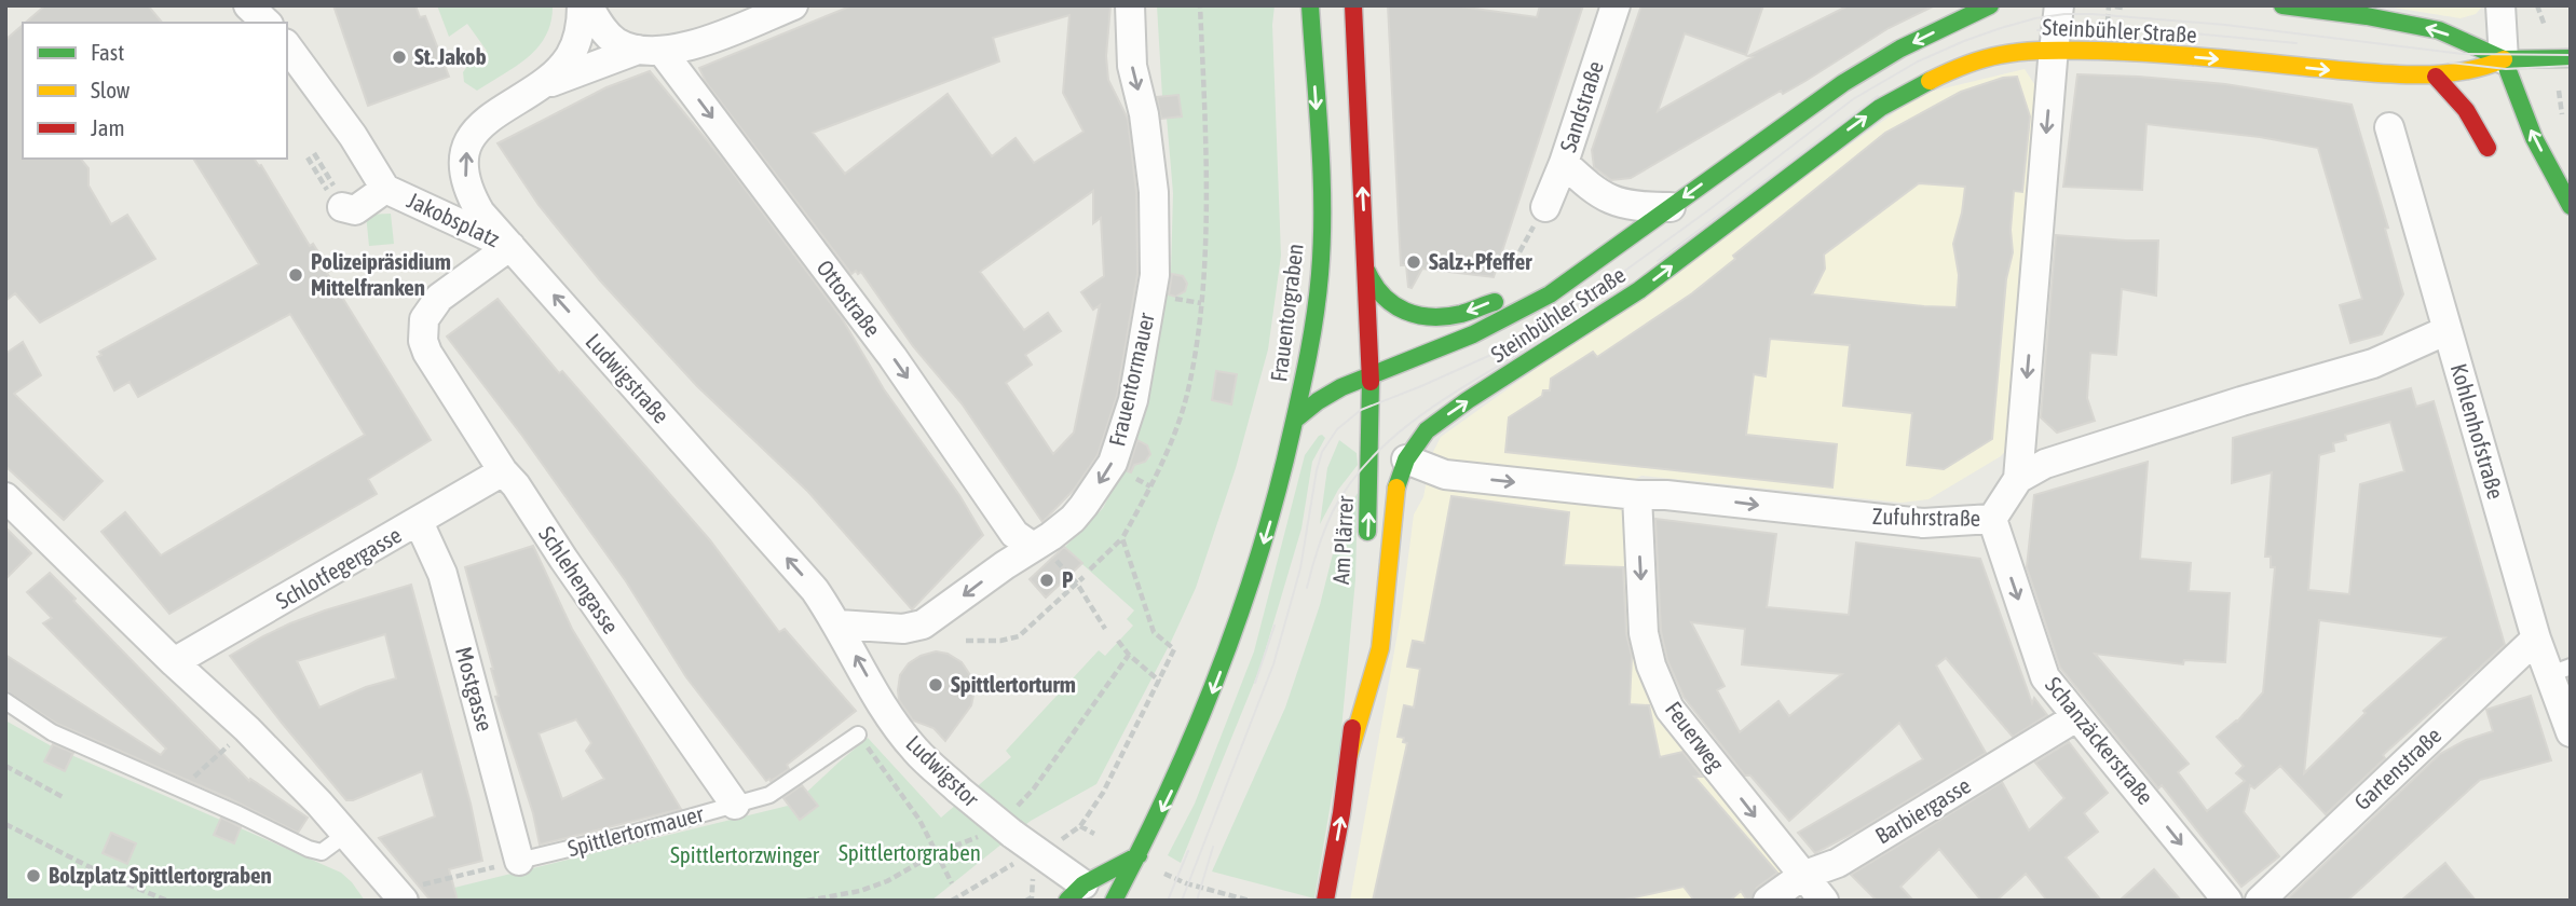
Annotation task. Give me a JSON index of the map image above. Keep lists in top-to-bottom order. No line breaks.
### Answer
{"streets":{"main road":["Steinbühler Straße","Frauentorgraben","Am Plärrer"],"street":["Sandstraße","Jakobsplatz","Ottostraße","Ludwigstraße","Frauentormauer","Kohlenhofstraße","Zufuhrstraße","Schlotfegergasse","Schlehengasse","Mostgasse","Feuerweg","Schanzäckerstraße","Gartenstraße","Ludwigstor","Barbiergasse"],"lane":["Spittlertormauer"]},"crossings":[["Steinbühler Straße","Frauentorgraben"],["Steinbühler Straße","Zufuhrstraße"],["Steinbühler Straße","Am Plärrer"],["Jakobsplatz","Ludwigstraße"],["Jakobsplatz","Schlehengasse"],["Ottostraße","Frauentormauer"],["Ludwigstraße","Frauentormauer"],["Ludwigstraße","Ludwigstor"],["Frauentormauer","Ludwigstor"],["Kohlenhofstraße","Zufuhrstraße"],["Kohlenhofstraße","Gartenstraße"],["Zufuhrstraße","Am Plärrer"],["Zufuhrstraße","Feuerweg"],["Zufuhrstraße","Schanzäckerstraße"],["Schlotfegergasse","Schlehengasse"],["Schlotfegergasse","Mostgasse"],["Schlehengasse","Spittlertormauer"],["Mostgasse","Spittlertormauer"],["Feuerweg","Barbiergasse"],["Schanzäckerstraße","Barbiergasse"]],"one_way":["Ottostraße","Ludwigstraße","Frauentormauer","Zufuhrstraße","Feuerweg","Schanzäckerstraße","Ludwigstor"],"parks":["Spittlertorgraben","Spittlertorzwinger"],"places":["St. Jakob","Salz+Pfeffer","Polizeipräsidium Mittelfranken","P","Spittlertorturm","Bolzplatz Spittlertorgraben"],"legend":["Fast","Slow","Jam"]}
